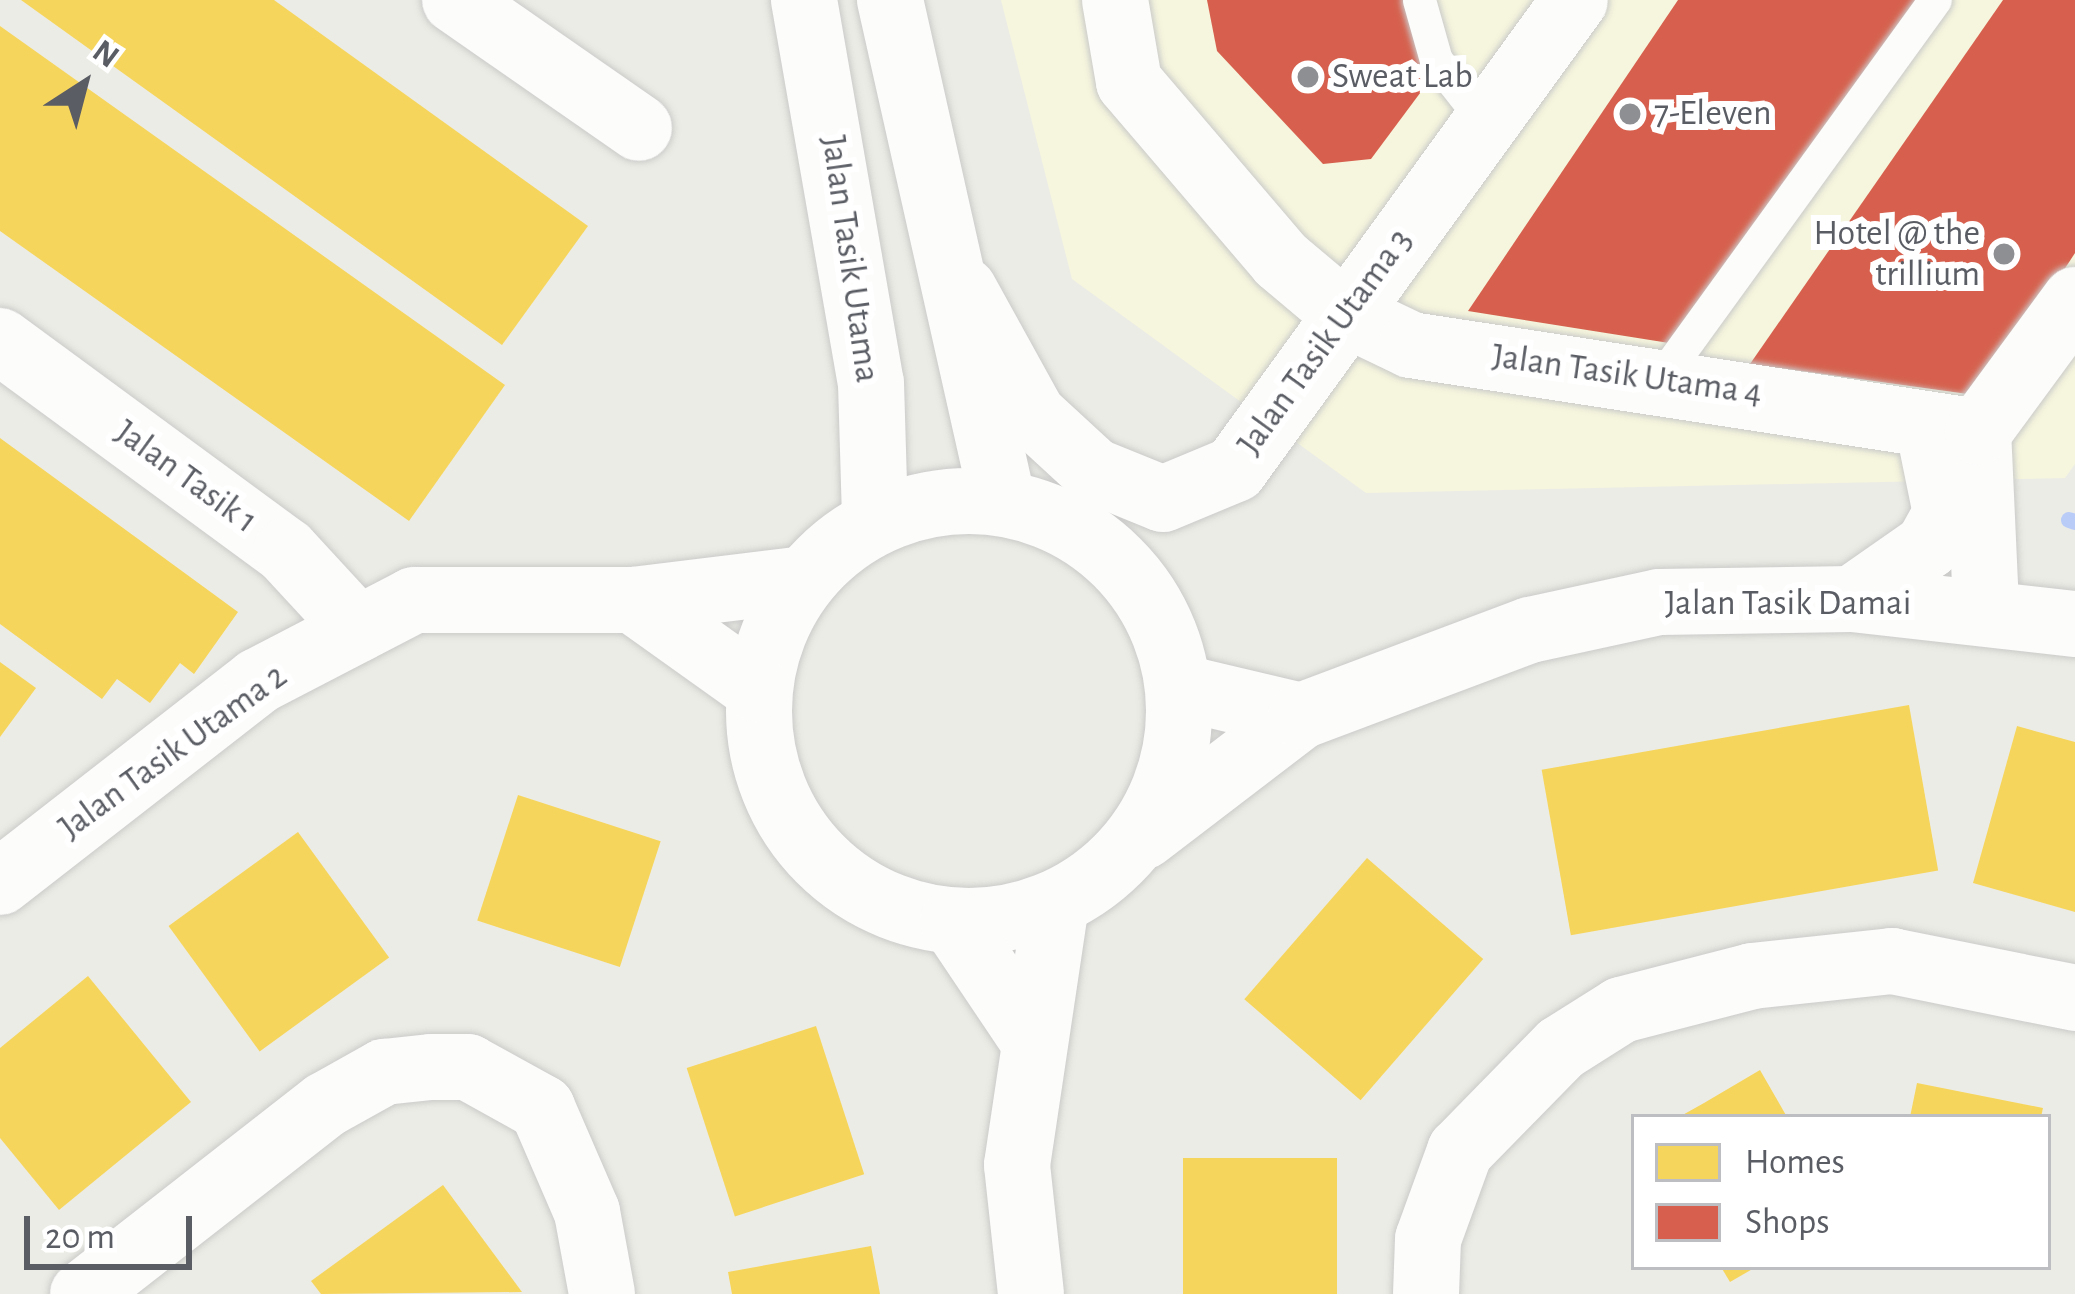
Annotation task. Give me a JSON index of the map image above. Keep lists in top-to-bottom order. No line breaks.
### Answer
{"streets":{"street":["Jalan Tasik Utama","Jalan Tasik Utama 3","Jalan Tasik Utama 4","Jalan Tasik 1","Jalan Tasik Damai","Jalan Tasik Utama 2"]},"crossings":[["Jalan Tasik Utama","Jalan Tasik Damai"],["Jalan Tasik Utama","Jalan Tasik Utama 2"],["Jalan Tasik Utama 3","Jalan Tasik Utama 4"],["Jalan Tasik 1","Jalan Tasik Utama 2"],["Jalan Tasik Damai","Jalan Tasik Utama 2"]],"places":["Sweat Lab","7-Eleven","Hotel @ the trillium"],"legend":["Homes","Shops"],"scale_bar":"20 m","north":"top right"}
